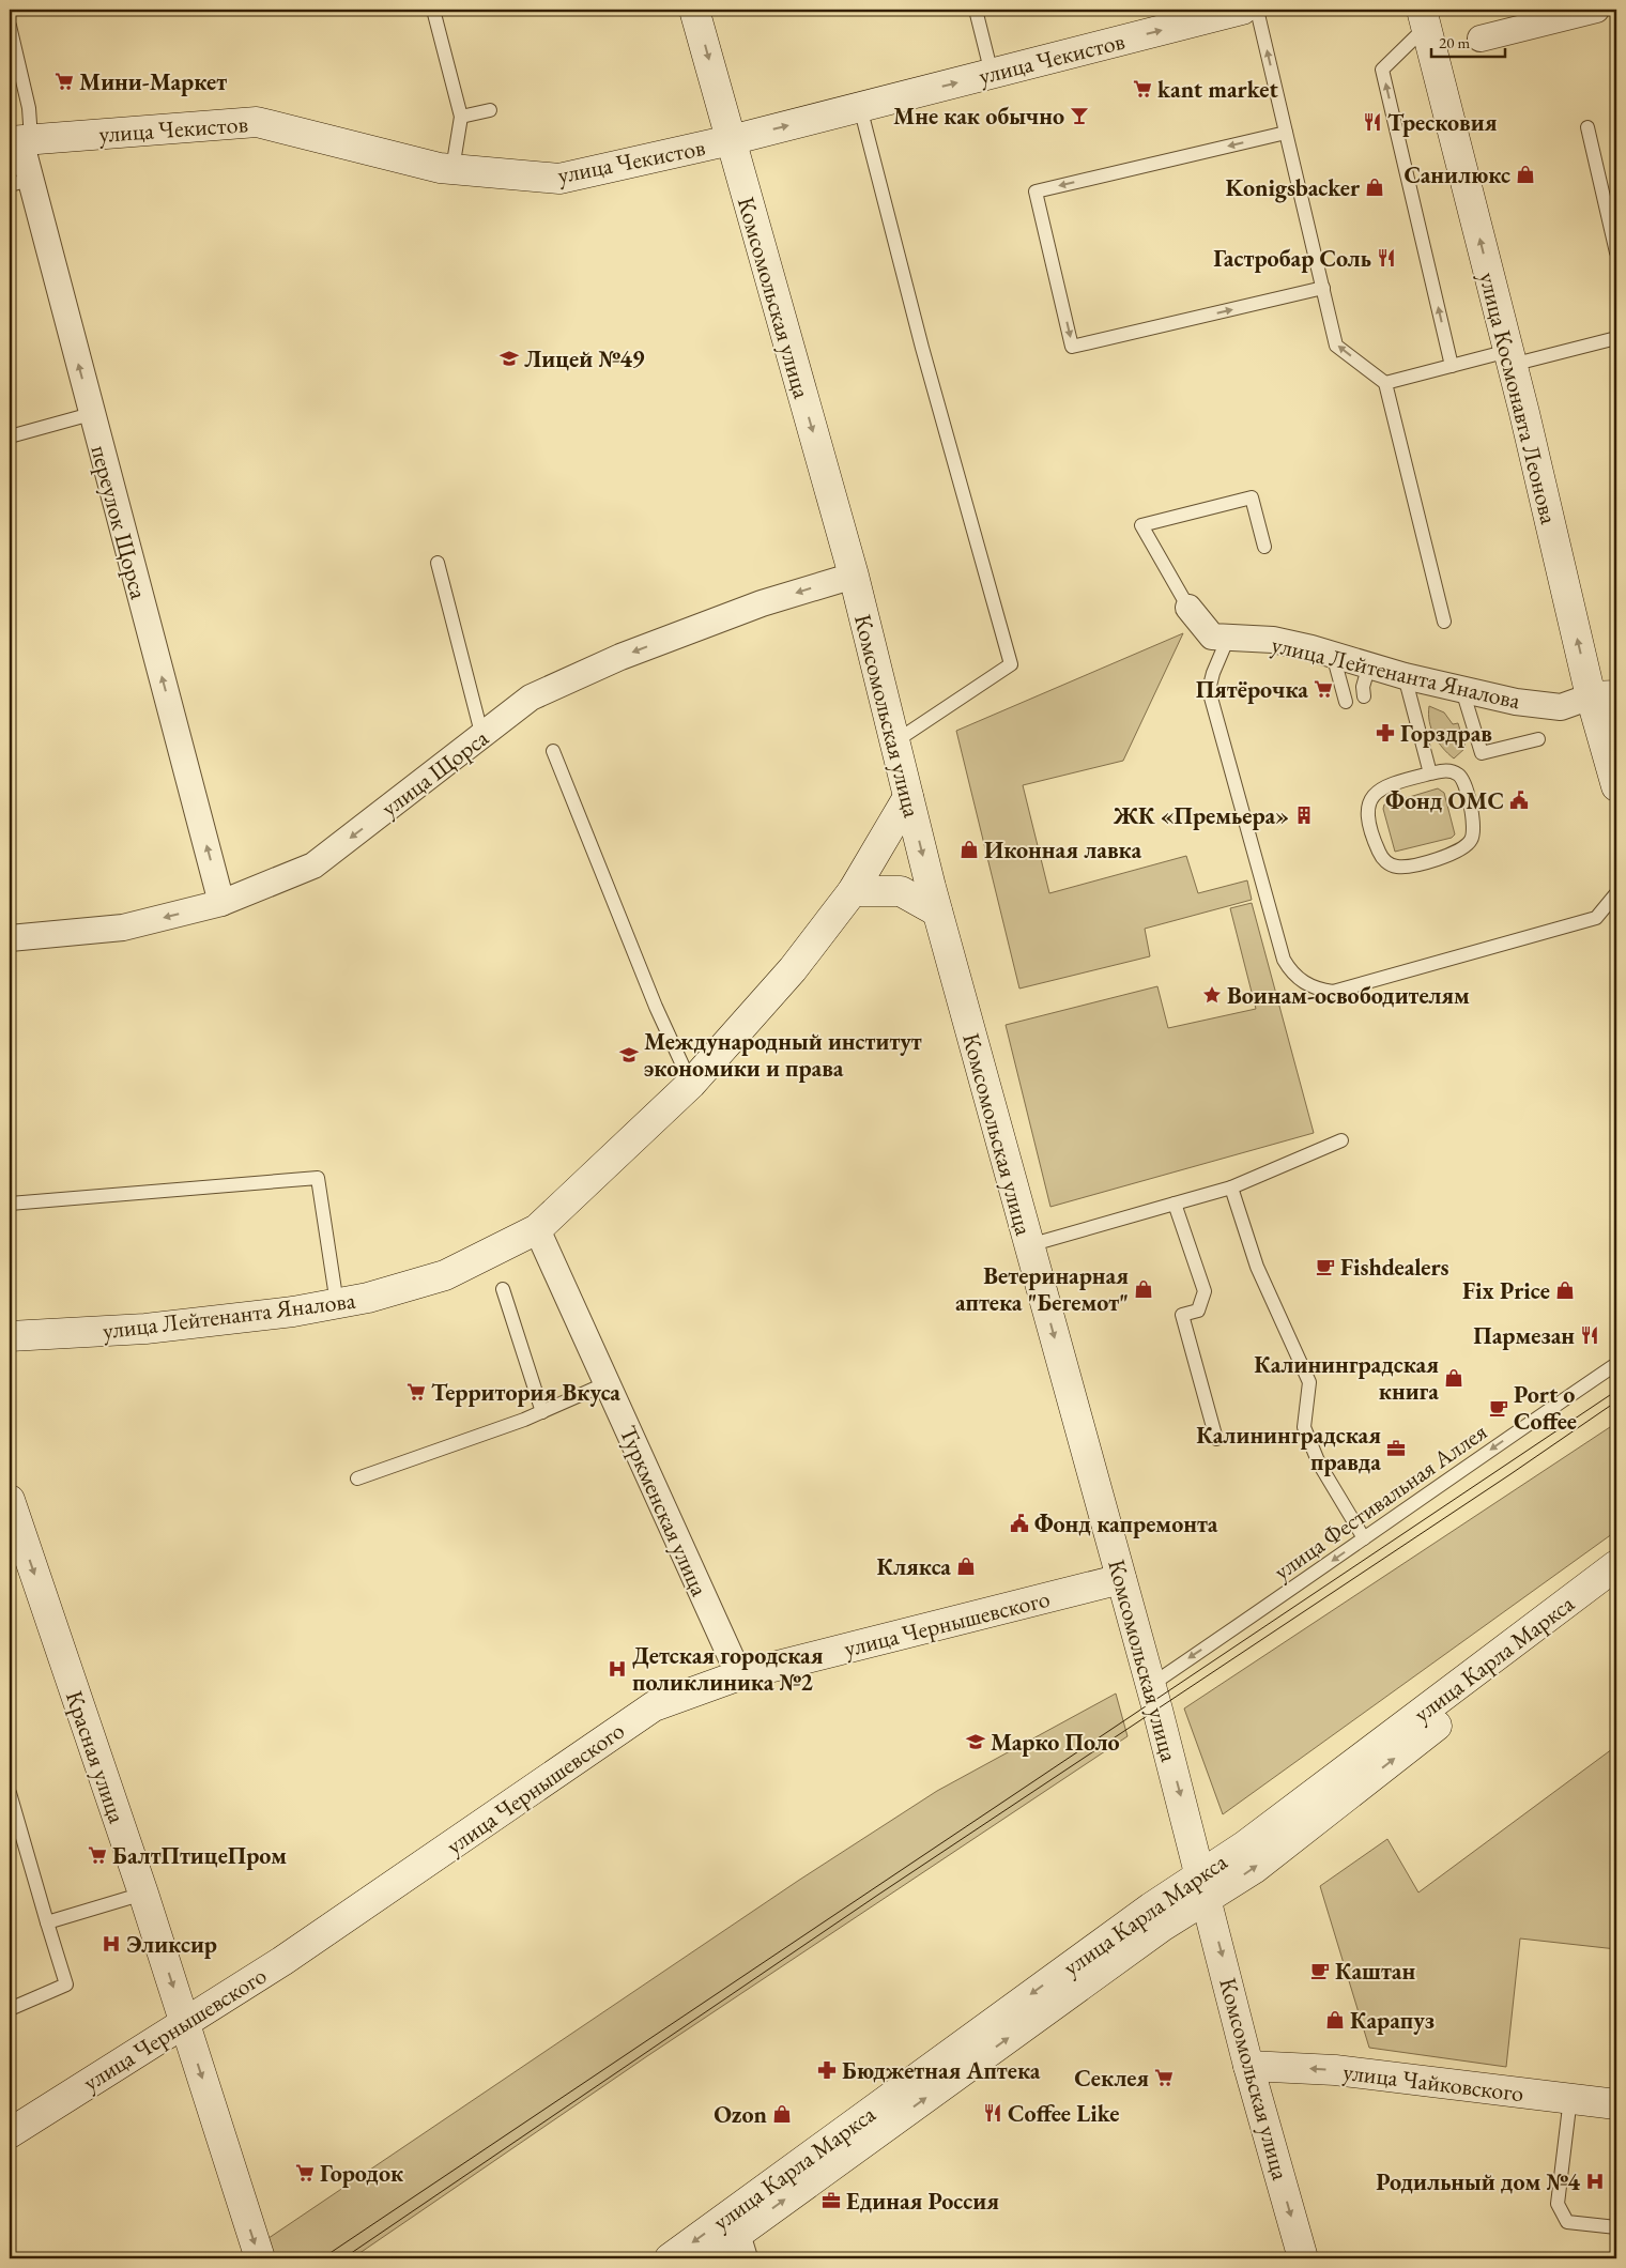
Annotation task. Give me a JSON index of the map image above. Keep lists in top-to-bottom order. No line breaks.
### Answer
{"streets":{"street":["улица Чекистов","Комсомольская улица","улица Космонавта Леонова","переулок Щорса","улица Лейтенанта Яналова","улица Щорса","Туркменская улица","улица Чернышевского","улица Карла Маркса","Красная улица","улица Чайковского"],"lane":["улица Фестивальная Аллея"]},"crossings":[["улица Чекистов","Комсомольская улица"],["улица Чекистов","переулок Щорса"],["Комсомольская улица","улица Лейтенанта Яналова"],["Комсомольская улица","улица Щорса"],["Комсомольская улица","улица Фестивальная Аллея"],["Комсомольская улица","улица Чернышевского"],["Комсомольская улица","улица Карла Маркса"],["Комсомольская улица","улица Чайковского"],["улица Космонавта Леонова","улица Лейтенанта Яналова"],["переулок Щорса","улица Щорса"],["улица Лейтенанта Яналова","Туркменская улица"],["Туркменская улица","улица Чернышевского"],["улица Чернышевского","Красная улица"]],"one_way":["улица Чекистов","Комсомольская улица","улица Космонавта Леонова","переулок Щорса","улица Щорса","улица Фестивальная Аллея","Красная улица","улица Чайковского"],"places":{"supermarket":["Мини-Маркет","kant market","Пятёрочка","Территория Вкуса","БалтПтицеПром","Секлея","Городок"],"bar":["Мне как обычно"],"restaurant":["Тресковия","Гастробар Соль","Пармезан","Coffee Like"],"shop":["Санилюкс","Konigsbacker","Иконная лавка","Ветеринарная аптека \"Бегемот\"","Fix Price","Калининградская книга","Клякса","Карапуз","Ozon"],"school or university":["Лицей №49","Международный институт экономики и права","Марко Поло"],"pharmacy":["Горздрав","Бюджетная Аптека"],"public building":["Фонд ОМС","Фонд капремонта"],"building":["ЖК «Премьера»"],"place":["Воинам-освободителям"],"cafe":["Fishdealers","Port o Coffee","Каштан"],"office":["Калининградская правда","Единая Россия"],"hospital":["Детская городская поликлиника №2","Эликсир","Родильный дом №4"]},"scale_bar":"20 m"}
